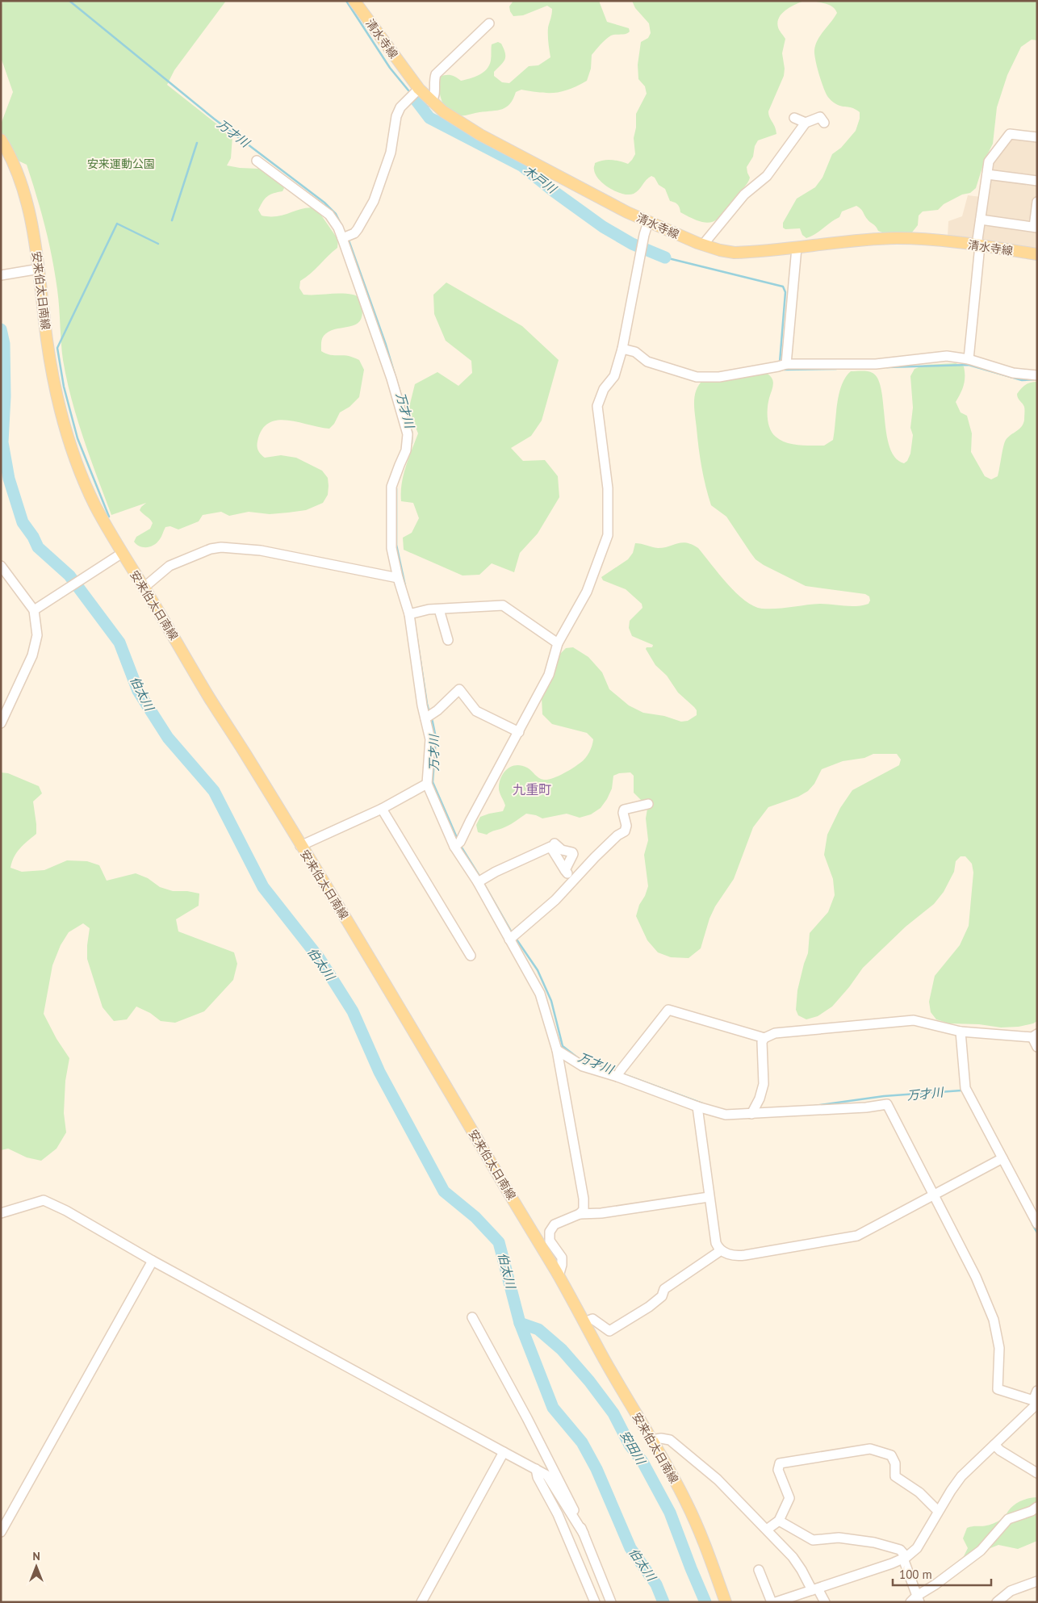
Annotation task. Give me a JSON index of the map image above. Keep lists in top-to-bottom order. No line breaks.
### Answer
{"streets":{"main road":["清水寺線","安来伯太日南線"]},"districts":["九重町"],"water":["万才川","木戸川","伯太川","安田川"],"parks":["安来運動公園"],"scale_bar":"100 m","north":"top"}
